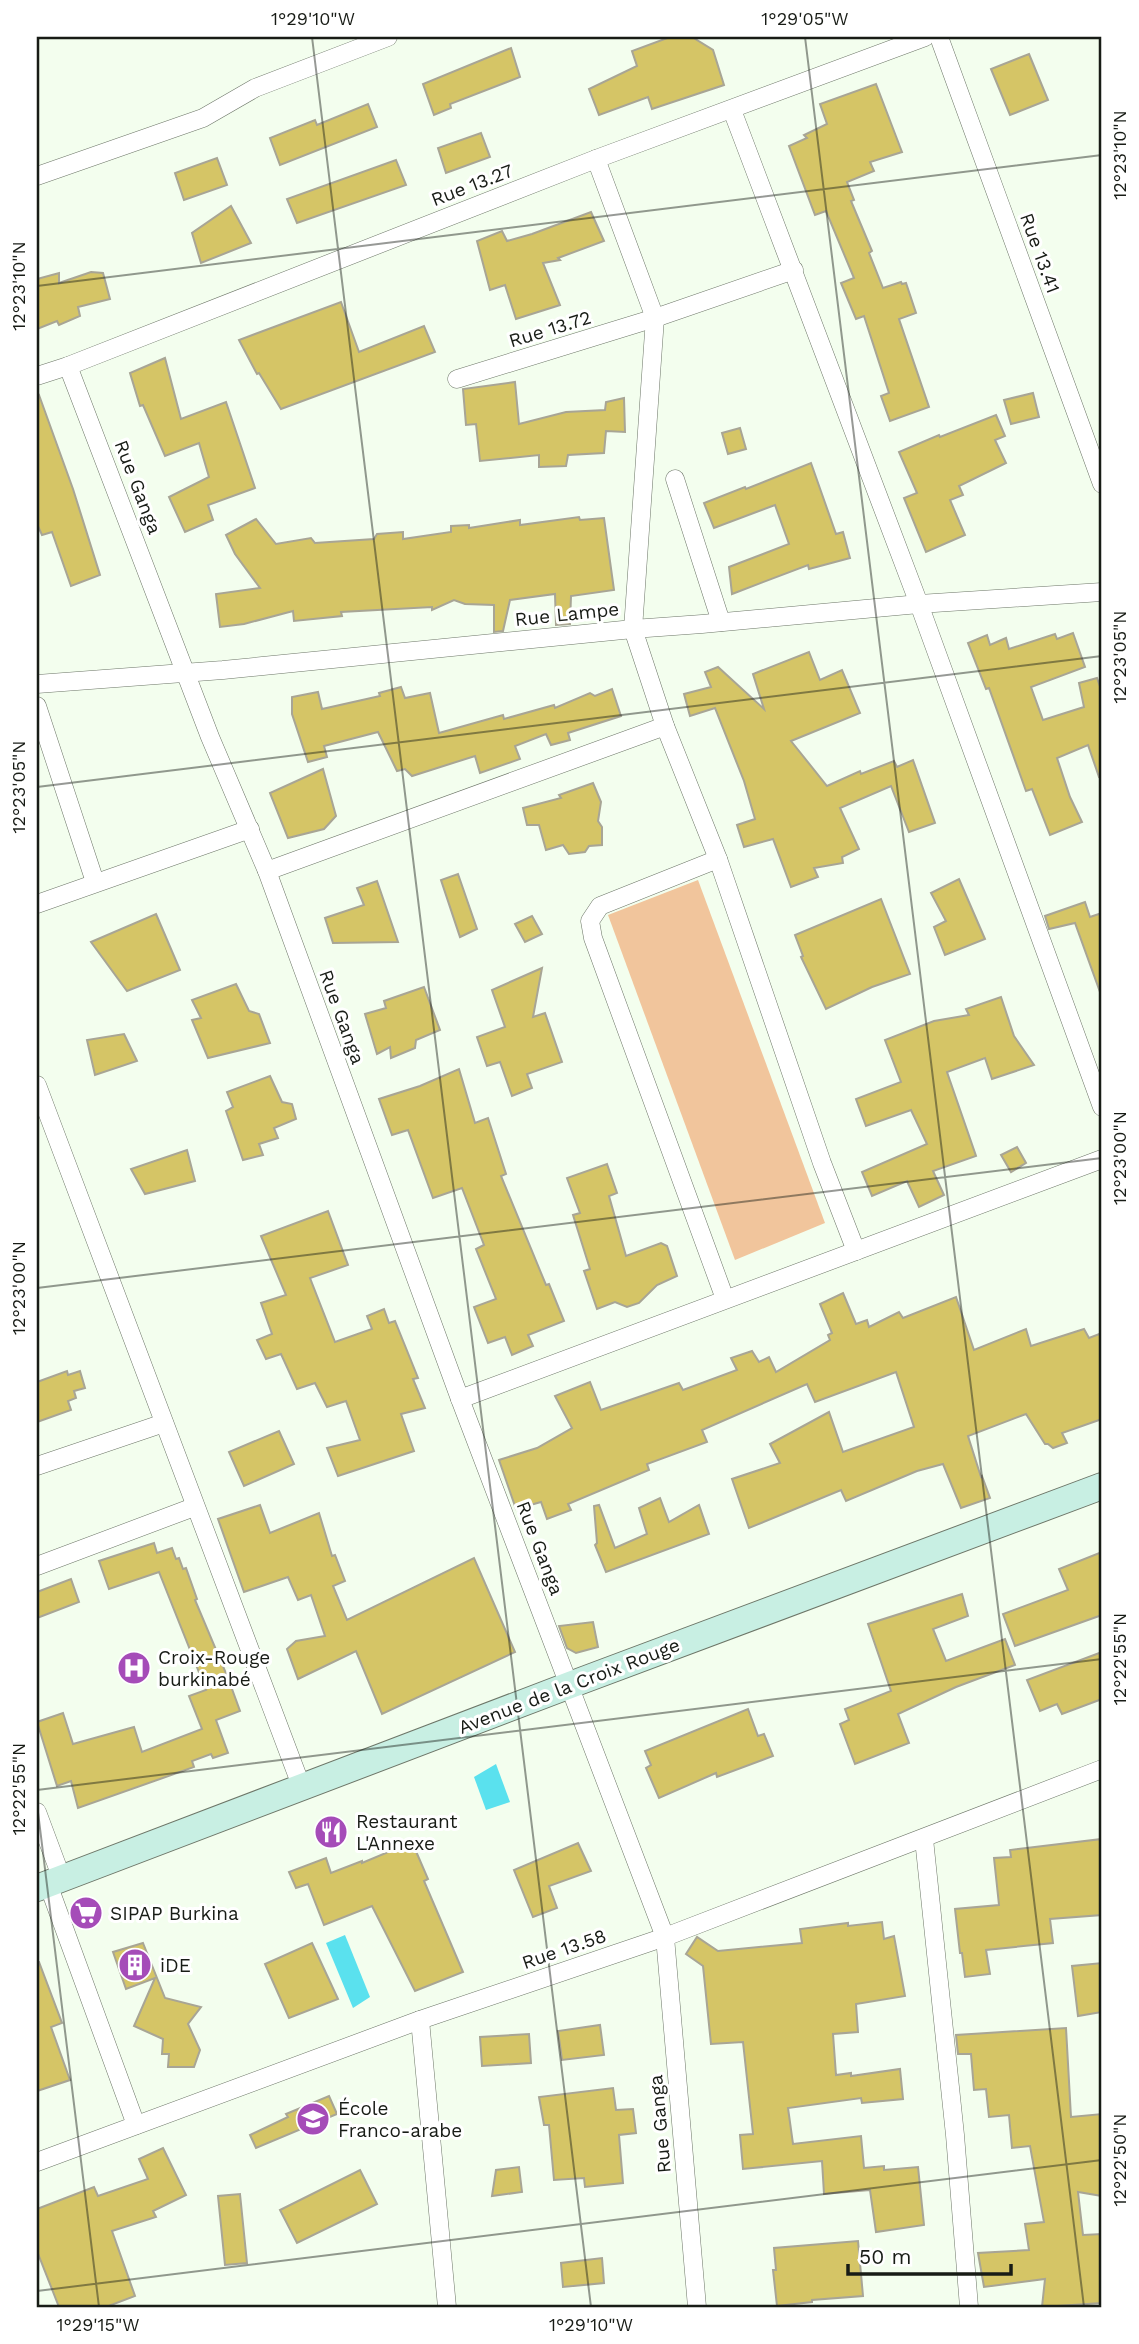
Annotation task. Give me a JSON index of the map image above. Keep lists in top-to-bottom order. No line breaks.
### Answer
{"streets":{"street":["Rue 13.27","Rue 13.41","Rue 13.72","Rue Ganga","Rue Lampe","Avenue de la Croix Rouge","Rue 13.58"]},"crossings":[["Rue 13.27","Rue Ganga"],["Rue Ganga","Rue Lampe"],["Rue Ganga","Avenue de la Croix Rouge"],["Rue Ganga","Rue 13.58"]],"places":{"hospital":["Croix-Rouge burkinabé"],"restaurant":["Restaurant L'Annexe"],"supermarket":["SIPAP Burkina"],"building":["iDE"],"school or university":["École Franco-arabe"]},"scale_bar":"50 m","coordinates":["1°29'10\"W","1°29'05\"W","12°23'10\"N","12°23'05\"N","12°23'00\"N","12°22'55\"N","12°22'50\"N","1°29'15\"W"]}
